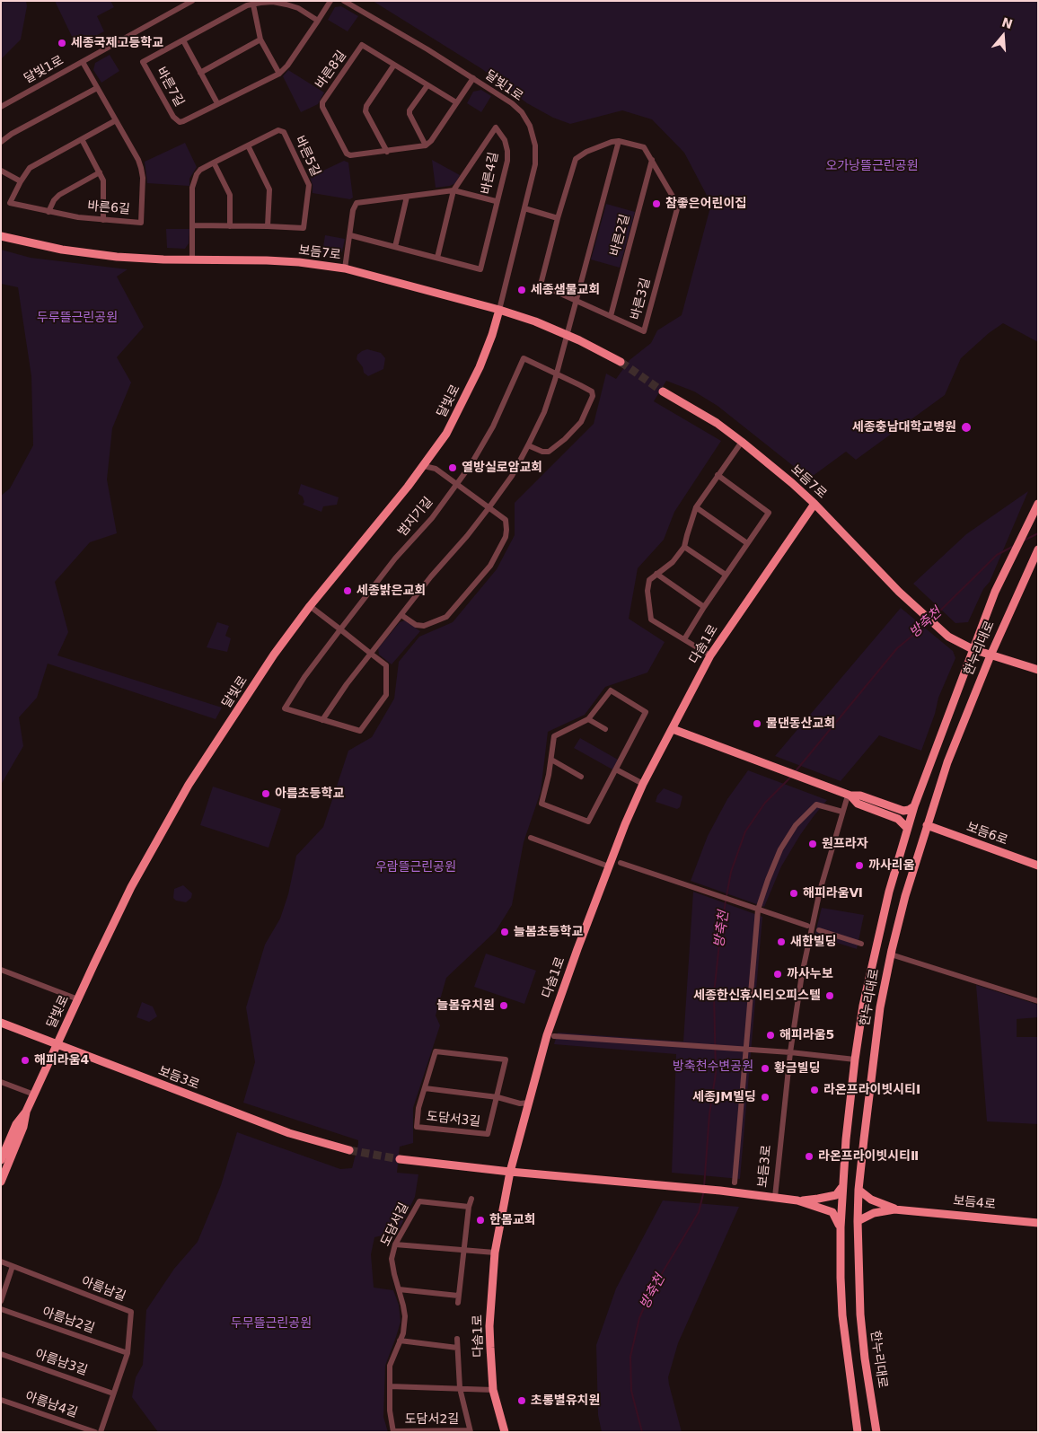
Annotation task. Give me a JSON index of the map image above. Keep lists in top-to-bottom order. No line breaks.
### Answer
{"streets":{"street":["달빛1로","바른8길","바른7길","바른5길","바른4길","바른6길","바른2길","보듬7로","바른3길","달빛로","범지기길","다솜1로","한누리대로","보듬6로","보듬3로","도담서3길","보듬4로","도담서길","아름남길","아름남2길","아름남3길","아름남4길","도담서2길"]},"crossings":[["달빛1로","바른6길"],["달빛1로","보듬7로"],["달빛1로","달빛로"],["바른5길","보듬7로"],["바른2길","바른3길"],["보듬7로","달빛로"],["보듬7로","다솜1로"],["보듬7로","한누리대로"],["달빛로","보듬3로"],["다솜1로","보듬3로"],["한누리대로","보듬6로"],["도담서길","도담서2길"],["아름남길","아름남2길"],["아름남길","아름남3길"]],"water":["방축천"],"parks":["오가낭뜰근린공원","두루뜰근린공원","우람뜰근린공원","방축천수변공원","두무뜰근린공원"],"places":["세종국제고등학교","참좋은어린이집","세종샘물교회","세종충남대학교병원","열방실로암교회","세종밝은교회","물댄동산교회","아름초등학교","원프라자","까사리움","해피라움Ⅵ","늘봄초등학교","새한빌딩","까사누보","세종한신휴시티오피스텔","늘봄유치원","해피라움5","해피라움4","황금빌딩","라온프라이빗시티Ⅰ","세종JM빌딩","라온프라이빗시티Ⅱ","한몸교회","초롱별유치원"],"north":"top"}
